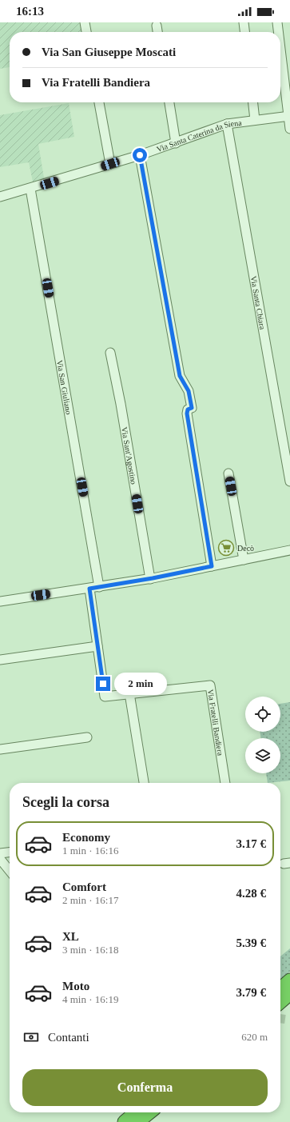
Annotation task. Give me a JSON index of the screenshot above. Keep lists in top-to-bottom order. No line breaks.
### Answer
{"streets":{"street":["Via Santa Caterina da Siena","Via Santa Chiara","Via San Giuliano","Via Sant'Agostino","Via Fratelli Bandiera"]},"crossings":[["Via Santa Caterina da Siena","Via Santa Chiara"],["Via Santa Caterina da Siena","Via San Giuliano"]],"places":{"supermarket":["Decò"]},"page":{"status":"16:13","banner":["Via San Giuseppe Moscati","Via Fratelli Bandiera"],"bubble":"2 min","heading":"Scegli la corsa","list":[{"name":"Economy","note":"1 min · 16:16","value":"3.17 €"},{"name":"Comfort","note":"2 min · 16:17","value":"4.28 €"},{"name":"XL","note":"3 min · 16:18","value":"5.39 €"},{"name":"Moto","note":"4 min · 16:19","value":"3.79 €"}],"pay":["Contanti","620 m"],"buttons":"Conferma"}}
